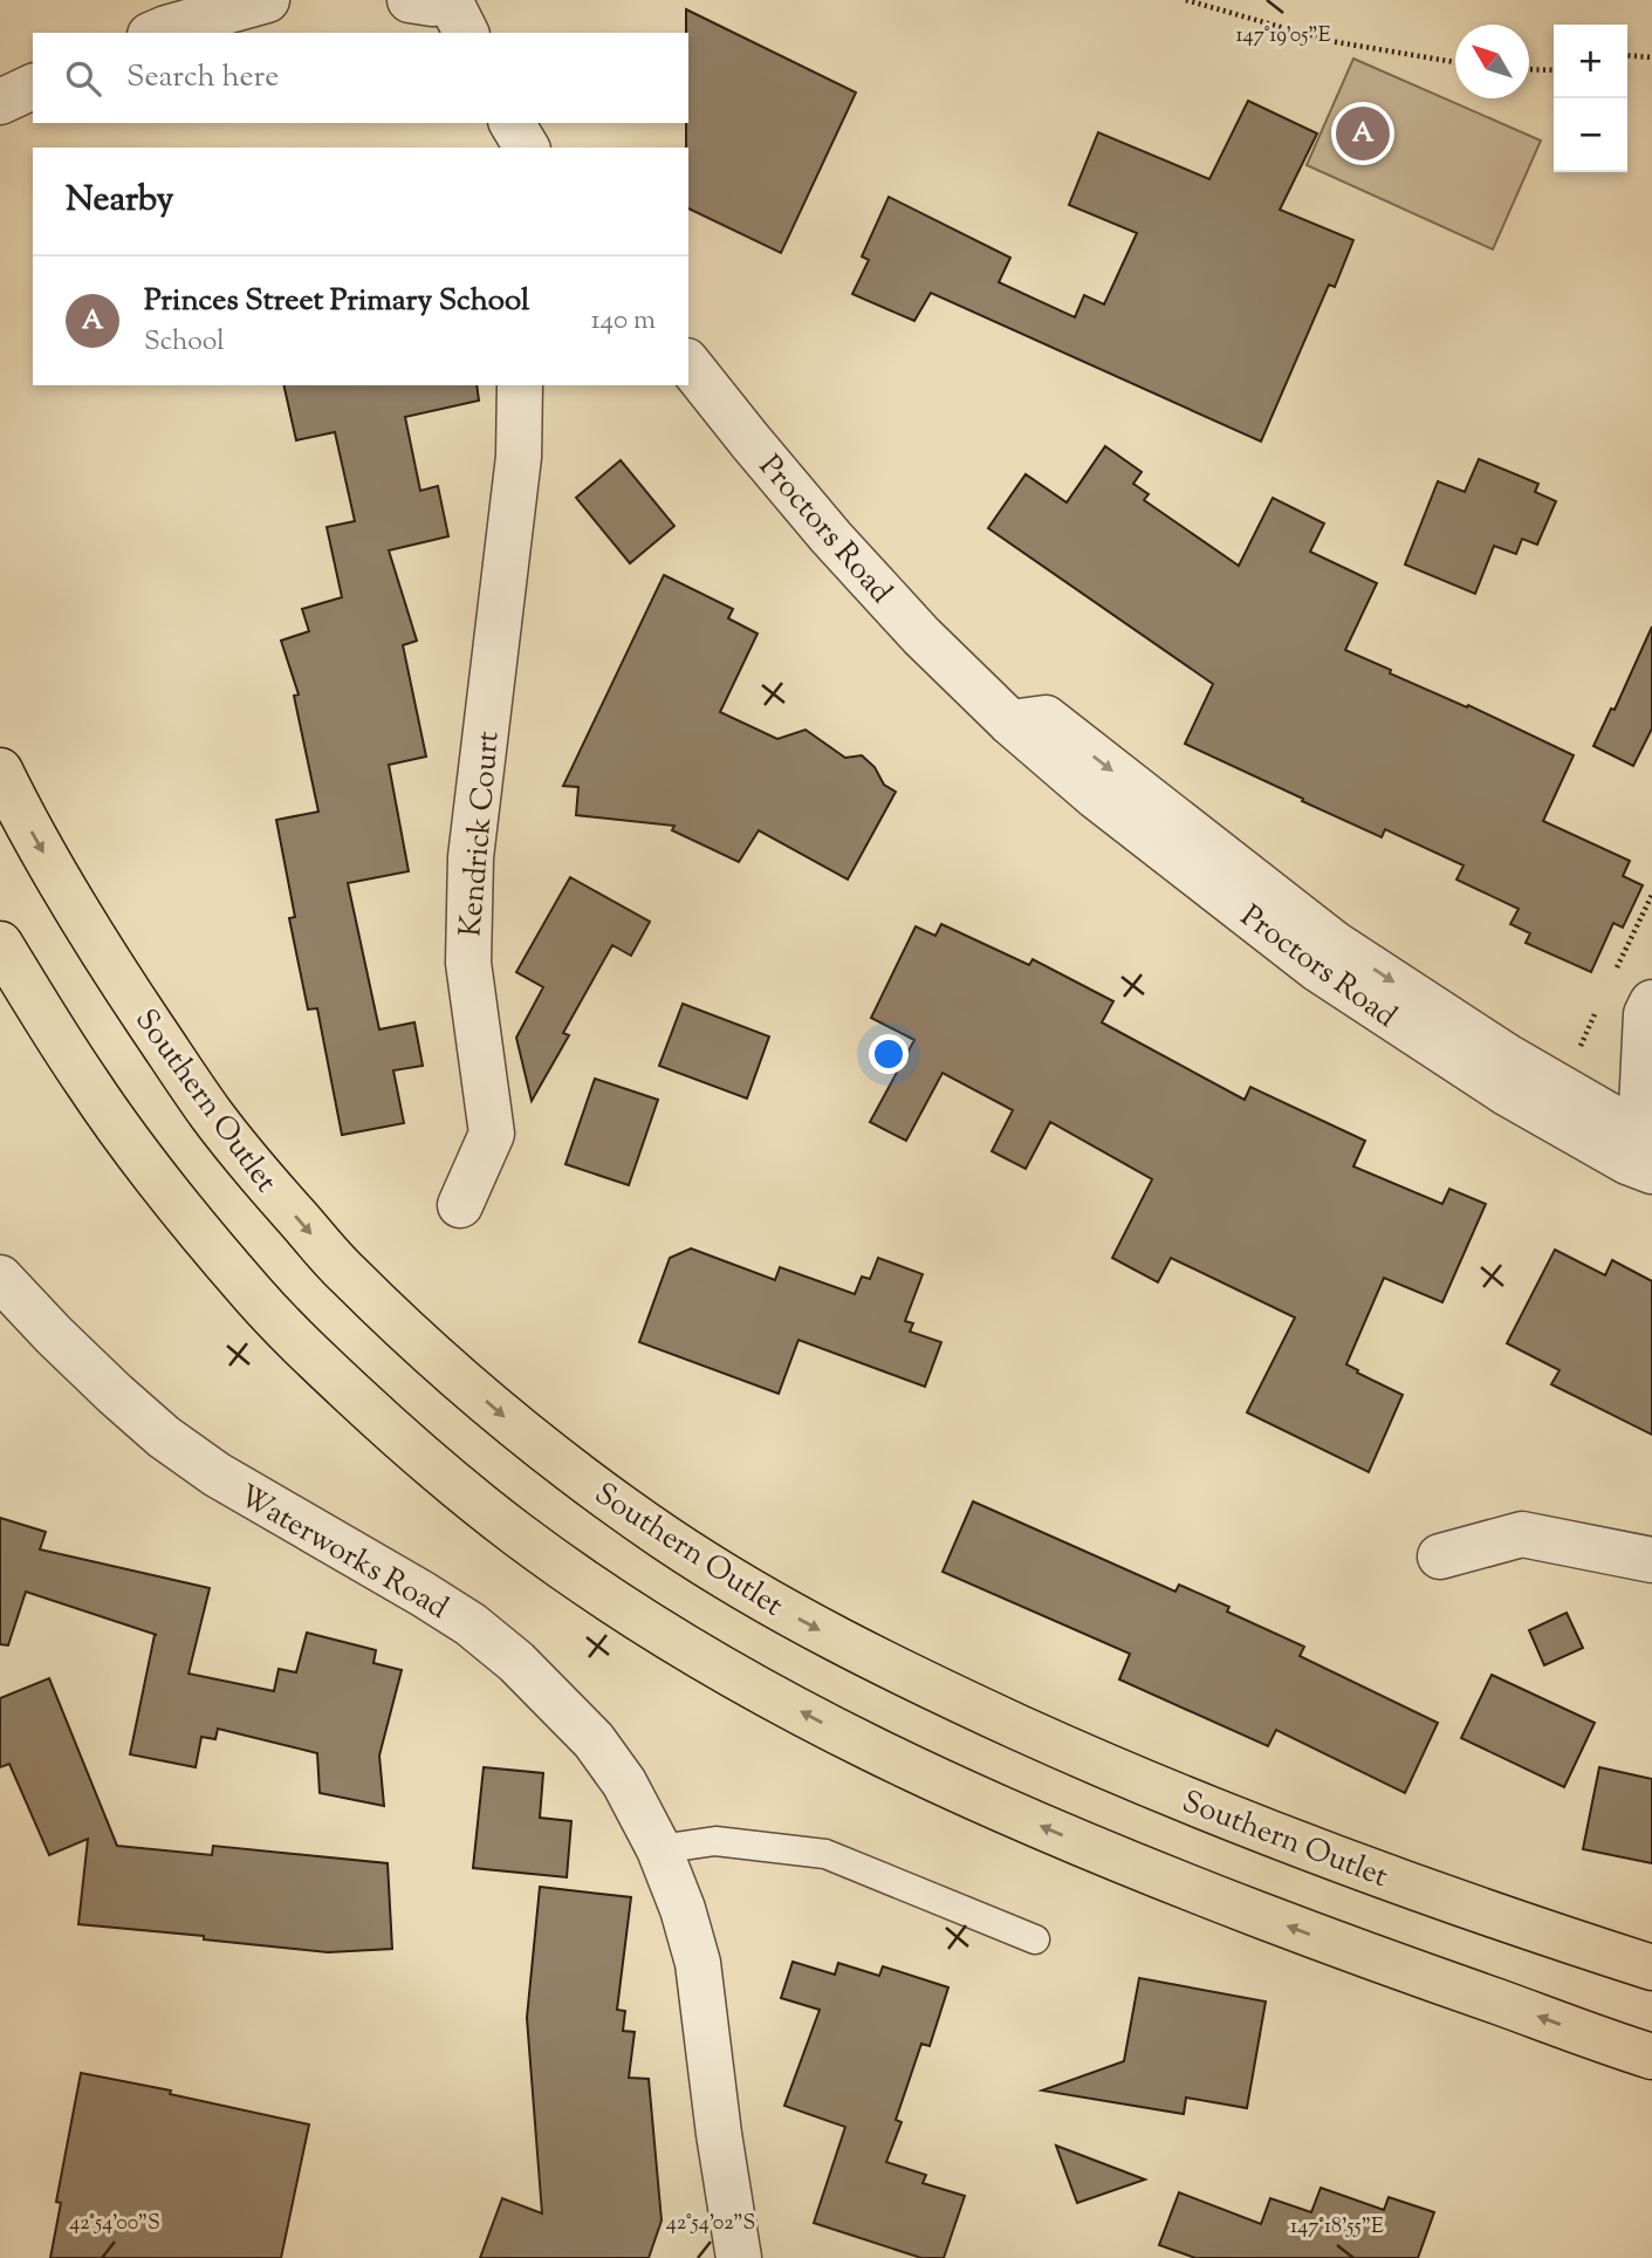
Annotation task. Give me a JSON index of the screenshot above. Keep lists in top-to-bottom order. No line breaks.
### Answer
{"streets":{"highway":["Southern Outlet"],"street":["Proctors Road","Kendrick Court","Waterworks Road"]},"north":"top left","page":{"map_buttons":["+","−"],"search":"Search here","pins":"A","heading":"Nearby","list":[{"mark":"A","name":"Princes Street Primary School","note":"School","value":"140 m"}]},"coordinates":["147°19'05\"E","42°54'00\"S","42°54'02\"S","147°18'55\"E"]}
